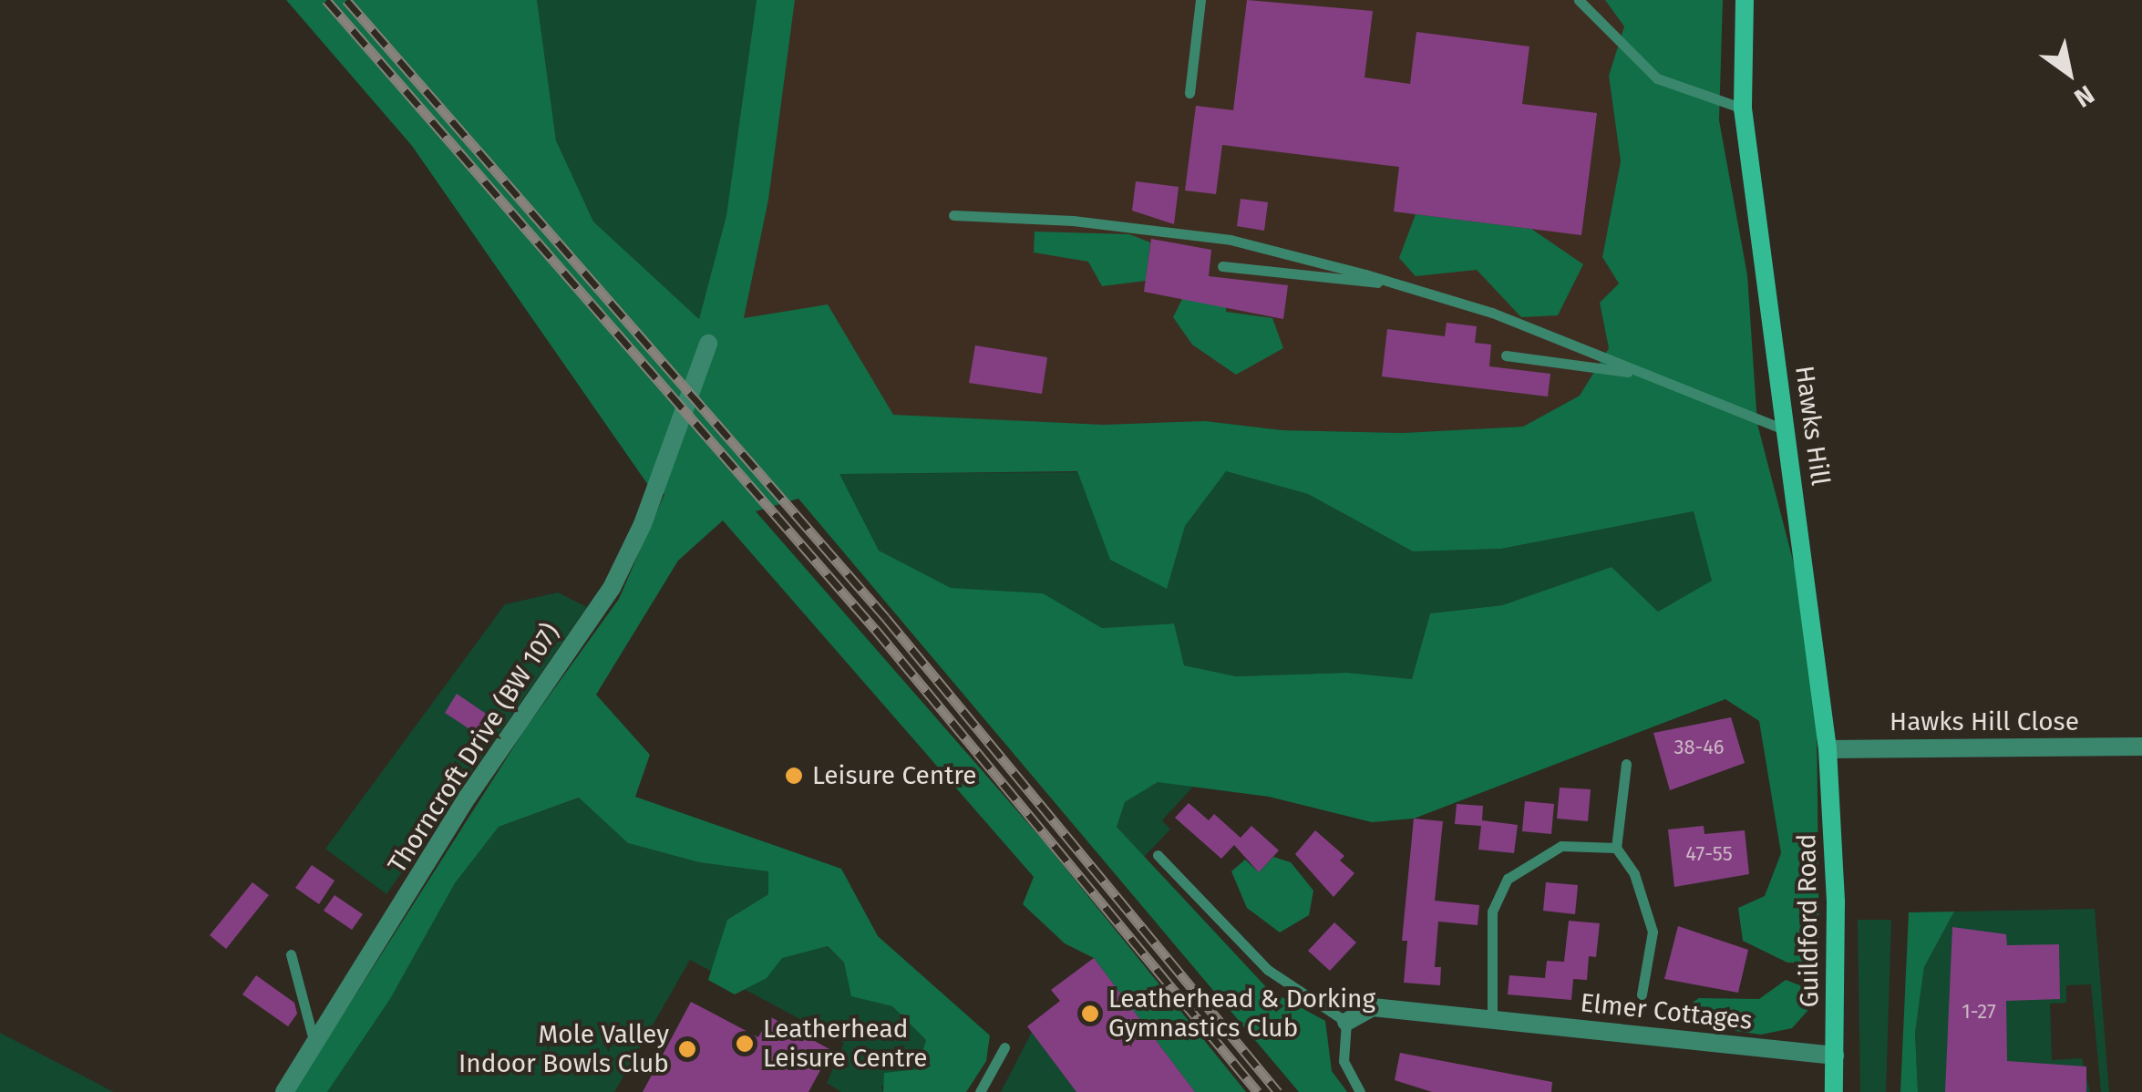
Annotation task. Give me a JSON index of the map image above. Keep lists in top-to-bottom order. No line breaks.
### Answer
{"streets":{"main road":["Hawks Hill","Guildford Road"],"street":["Hawks Hill Close","Thorncroft Drive (BW 107)","Elmer Cottages"]},"crossings":[["Hawks Hill","Hawks Hill Close"],["Hawks Hill","Guildford Road"],["Hawks Hill Close","Guildford Road"],["Guildford Road","Elmer Cottages"]],"places":["Leisure Centre","Leatherhead & Dorking Gymnastics Club","Leatherhead Leisure Centre","Mole Valley Indoor Bowls Club"],"house_numbers":["38-46","47-55","1-27"],"north":"bottom right"}
